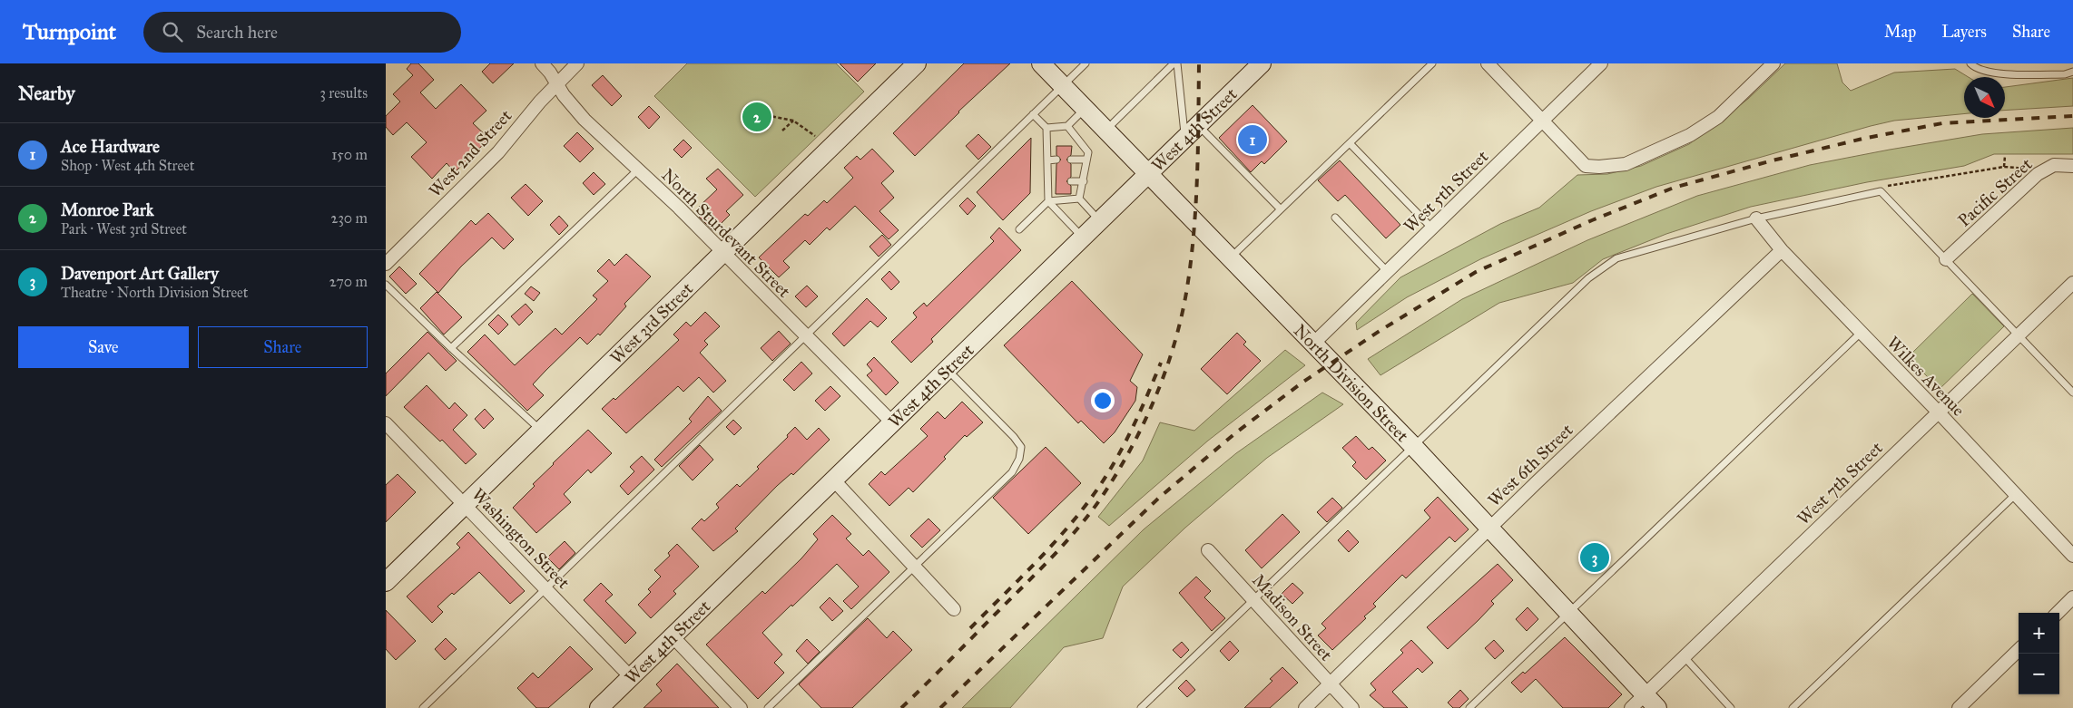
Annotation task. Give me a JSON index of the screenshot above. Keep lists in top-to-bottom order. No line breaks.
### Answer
{"streets":{"main road":["West 4th Street","West 3rd Street","North Division Street"],"street":["West 2nd Street","West 5th Street","Pacific Street","North Sturdevant Street","Wilkes Avenue","West 6th Street","West 7th Street","Washington Street","Madison Street"]},"crossings":[["West 4th Street","North Sturdevant Street"],["West 4th Street","North Division Street"],["West 4th Street","Washington Street"],["West 2nd Street","North Sturdevant Street"],["West 5th Street","North Division Street"],["North Sturdevant Street","West 3rd Street"],["West 3rd Street","Washington Street"],["Wilkes Avenue","West 6th Street"],["Wilkes Avenue","West 7th Street"],["North Division Street","West 6th Street"],["North Division Street","West 7th Street"],["West 6th Street","Madison Street"]],"north":"bottom right","page":{"header":"Turnpoint","search":"Search here","nav":["Map","Layers","Share"],"heading":["Nearby","3 results"],"pins":["2","1","3"],"list":[{"mark":"1","name":"Ace Hardware","note":"Shop · West 4th Street","value":"150 m"},{"mark":"2","name":"Monroe Park","note":"Park · West 3rd Street","value":"230 m"},{"mark":"3","name":"Davenport Art Gallery","note":"Theatre · North Division Street","value":"270 m"}],"buttons":["Save","Share"],"map_buttons":["+","−"]}}
